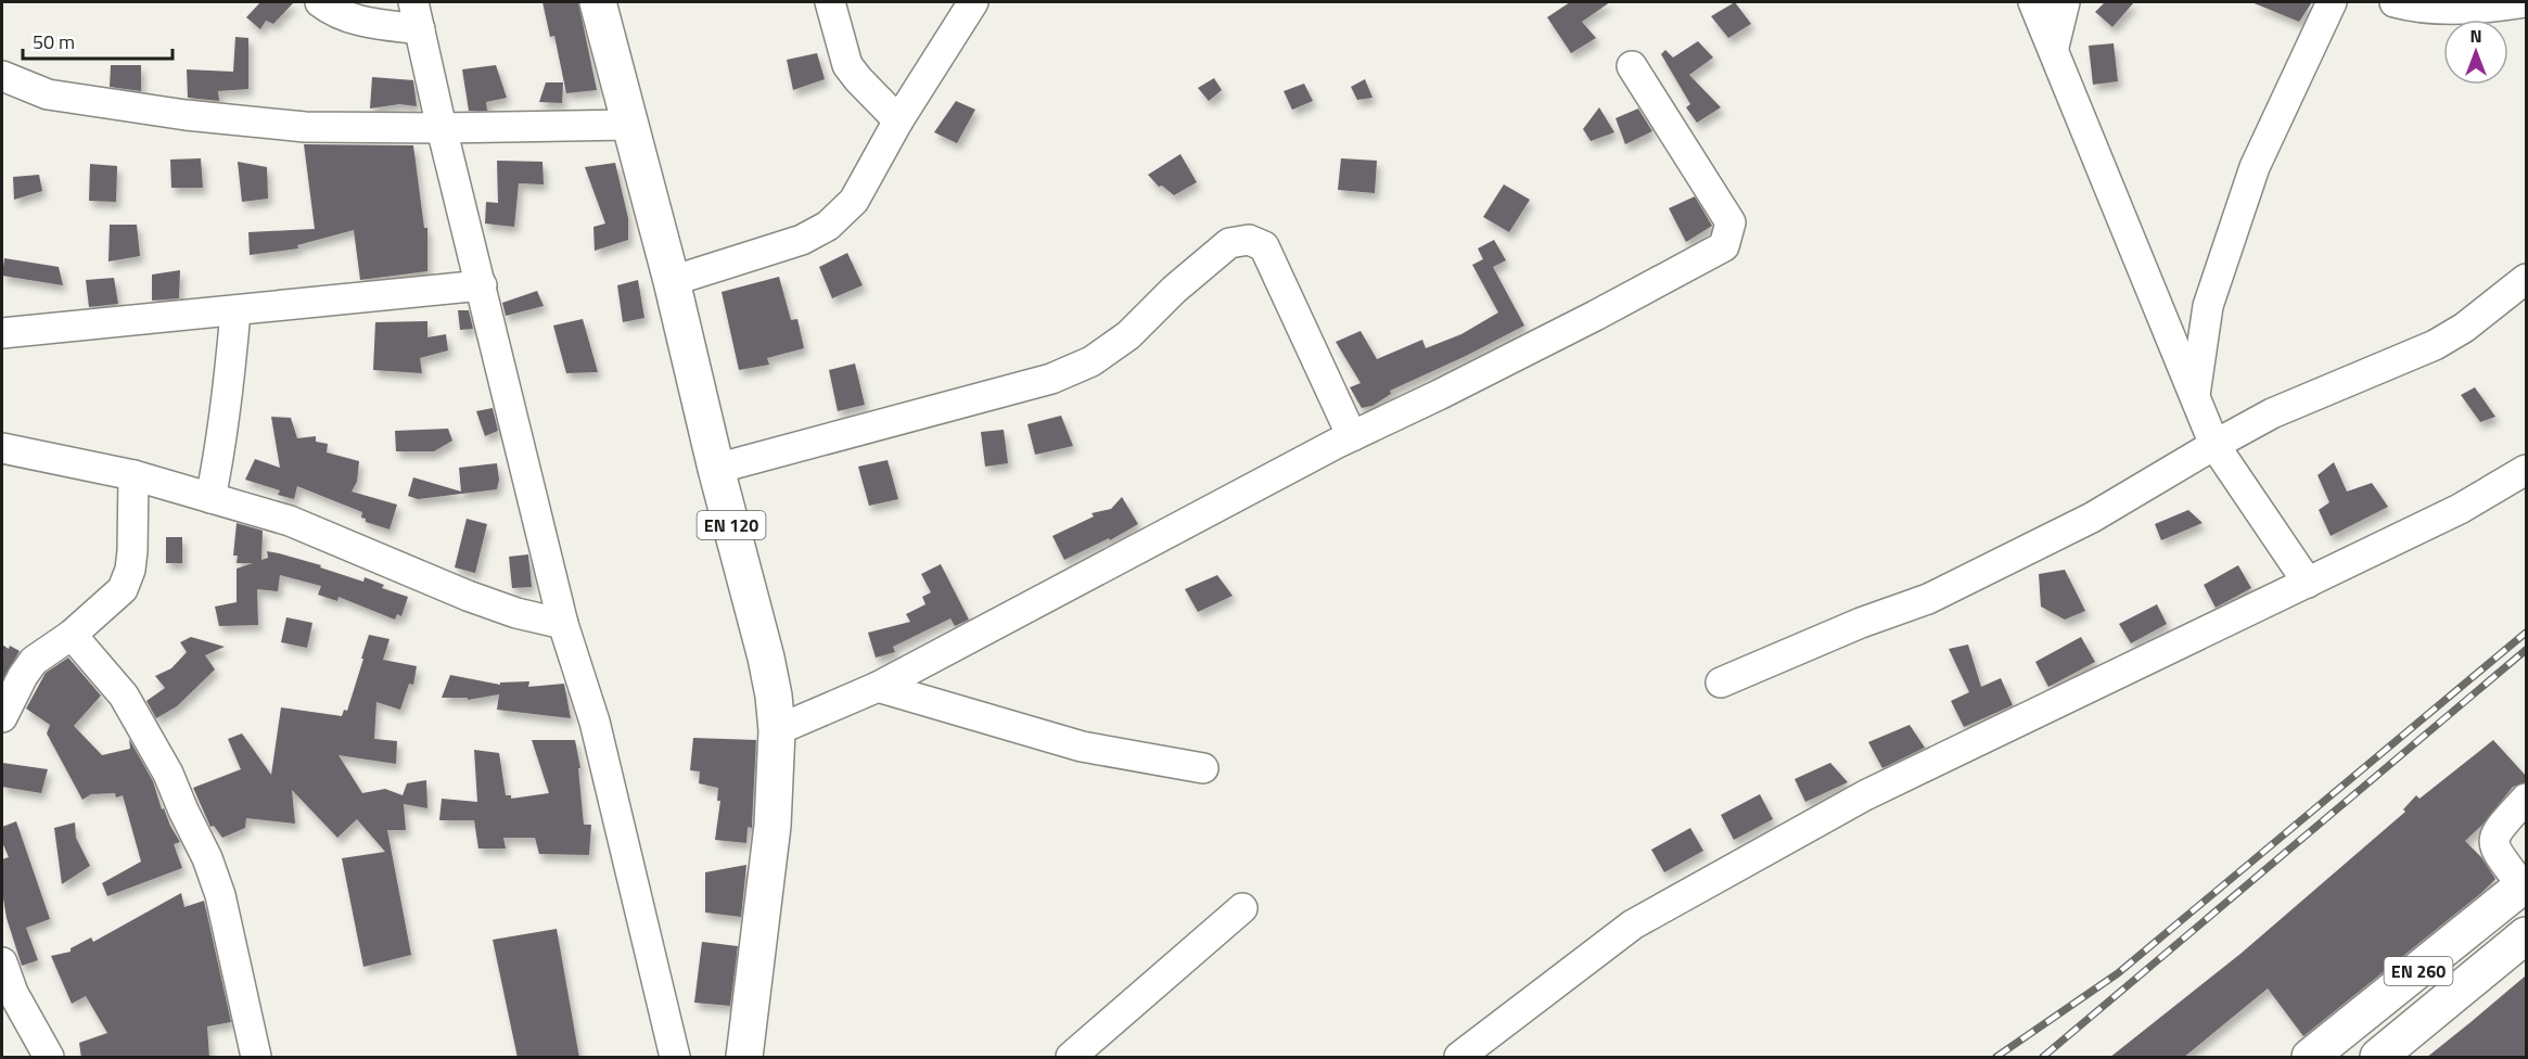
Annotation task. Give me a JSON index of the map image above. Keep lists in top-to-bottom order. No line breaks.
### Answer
{"streets":{"main road":["EN 120","EN 260"]},"scale_bar":"50 m","north":"top"}
